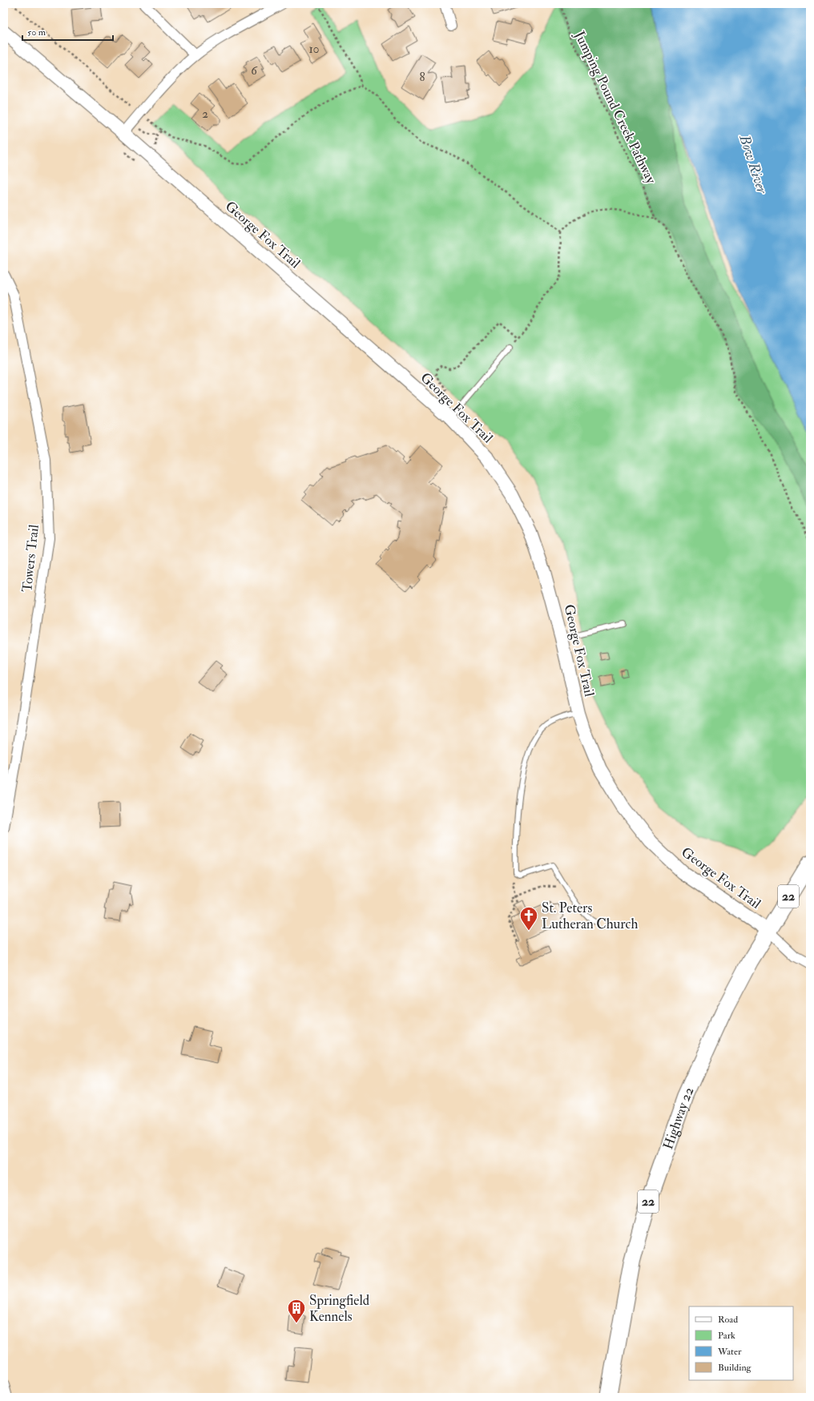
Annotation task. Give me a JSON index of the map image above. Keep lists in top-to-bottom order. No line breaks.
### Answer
{"streets":{"main road":["22","Highway 22"],"street":["George Fox Trail","Towers Trail"],"path":["Jumping Pound Creek Pathway"]},"crossings":[["George Fox Trail","Highway 22"]],"water":["Bow River"],"places":{"church":["St. Peters Lutheran Church"],"building":["Springfield Kennels"]},"house_numbers":["10","6","8","2"],"legend":["Road","Park","Water","Building"],"scale_bar":"50 m"}
